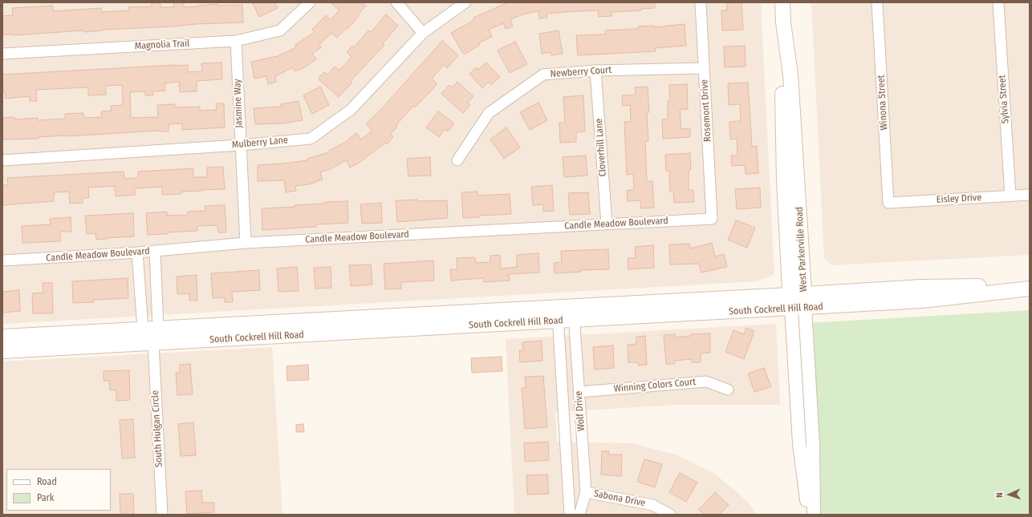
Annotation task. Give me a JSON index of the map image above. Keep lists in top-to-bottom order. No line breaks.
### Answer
{"streets":{"main road":["West Parkerville Road","South Cockrell Hill Road"],"street":["Magnolia Trail","Newberry Court","Sylvia Street","Winona Street","Jasmine Way","Rosemont Drive","Mulberry Lane","Cloverhill Lane","Eisley Drive","Candle Meadow Boulevard","Winning Colors Court","Wolf Drive","South Hulgan Circle","Sabona Drive"]},"crossings":[["Magnolia Trail","Jasmine Way"],["Newberry Court","Rosemont Drive"],["Newberry Court","Cloverhill Lane"],["Sylvia Street","Eisley Drive"],["Winona Street","Eisley Drive"],["Jasmine Way","Mulberry Lane"],["Jasmine Way","Candle Meadow Boulevard"],["Rosemont Drive","Candle Meadow Boulevard"],["Cloverhill Lane","Candle Meadow Boulevard"],["West Parkerville Road","South Cockrell Hill Road"],["South Cockrell Hill Road","Wolf Drive"],["South Cockrell Hill Road","South Hulgan Circle"],["Winning Colors Court","Wolf Drive"],["Wolf Drive","Sabona Drive"]],"legend":["Road","Park"],"north":"left"}
